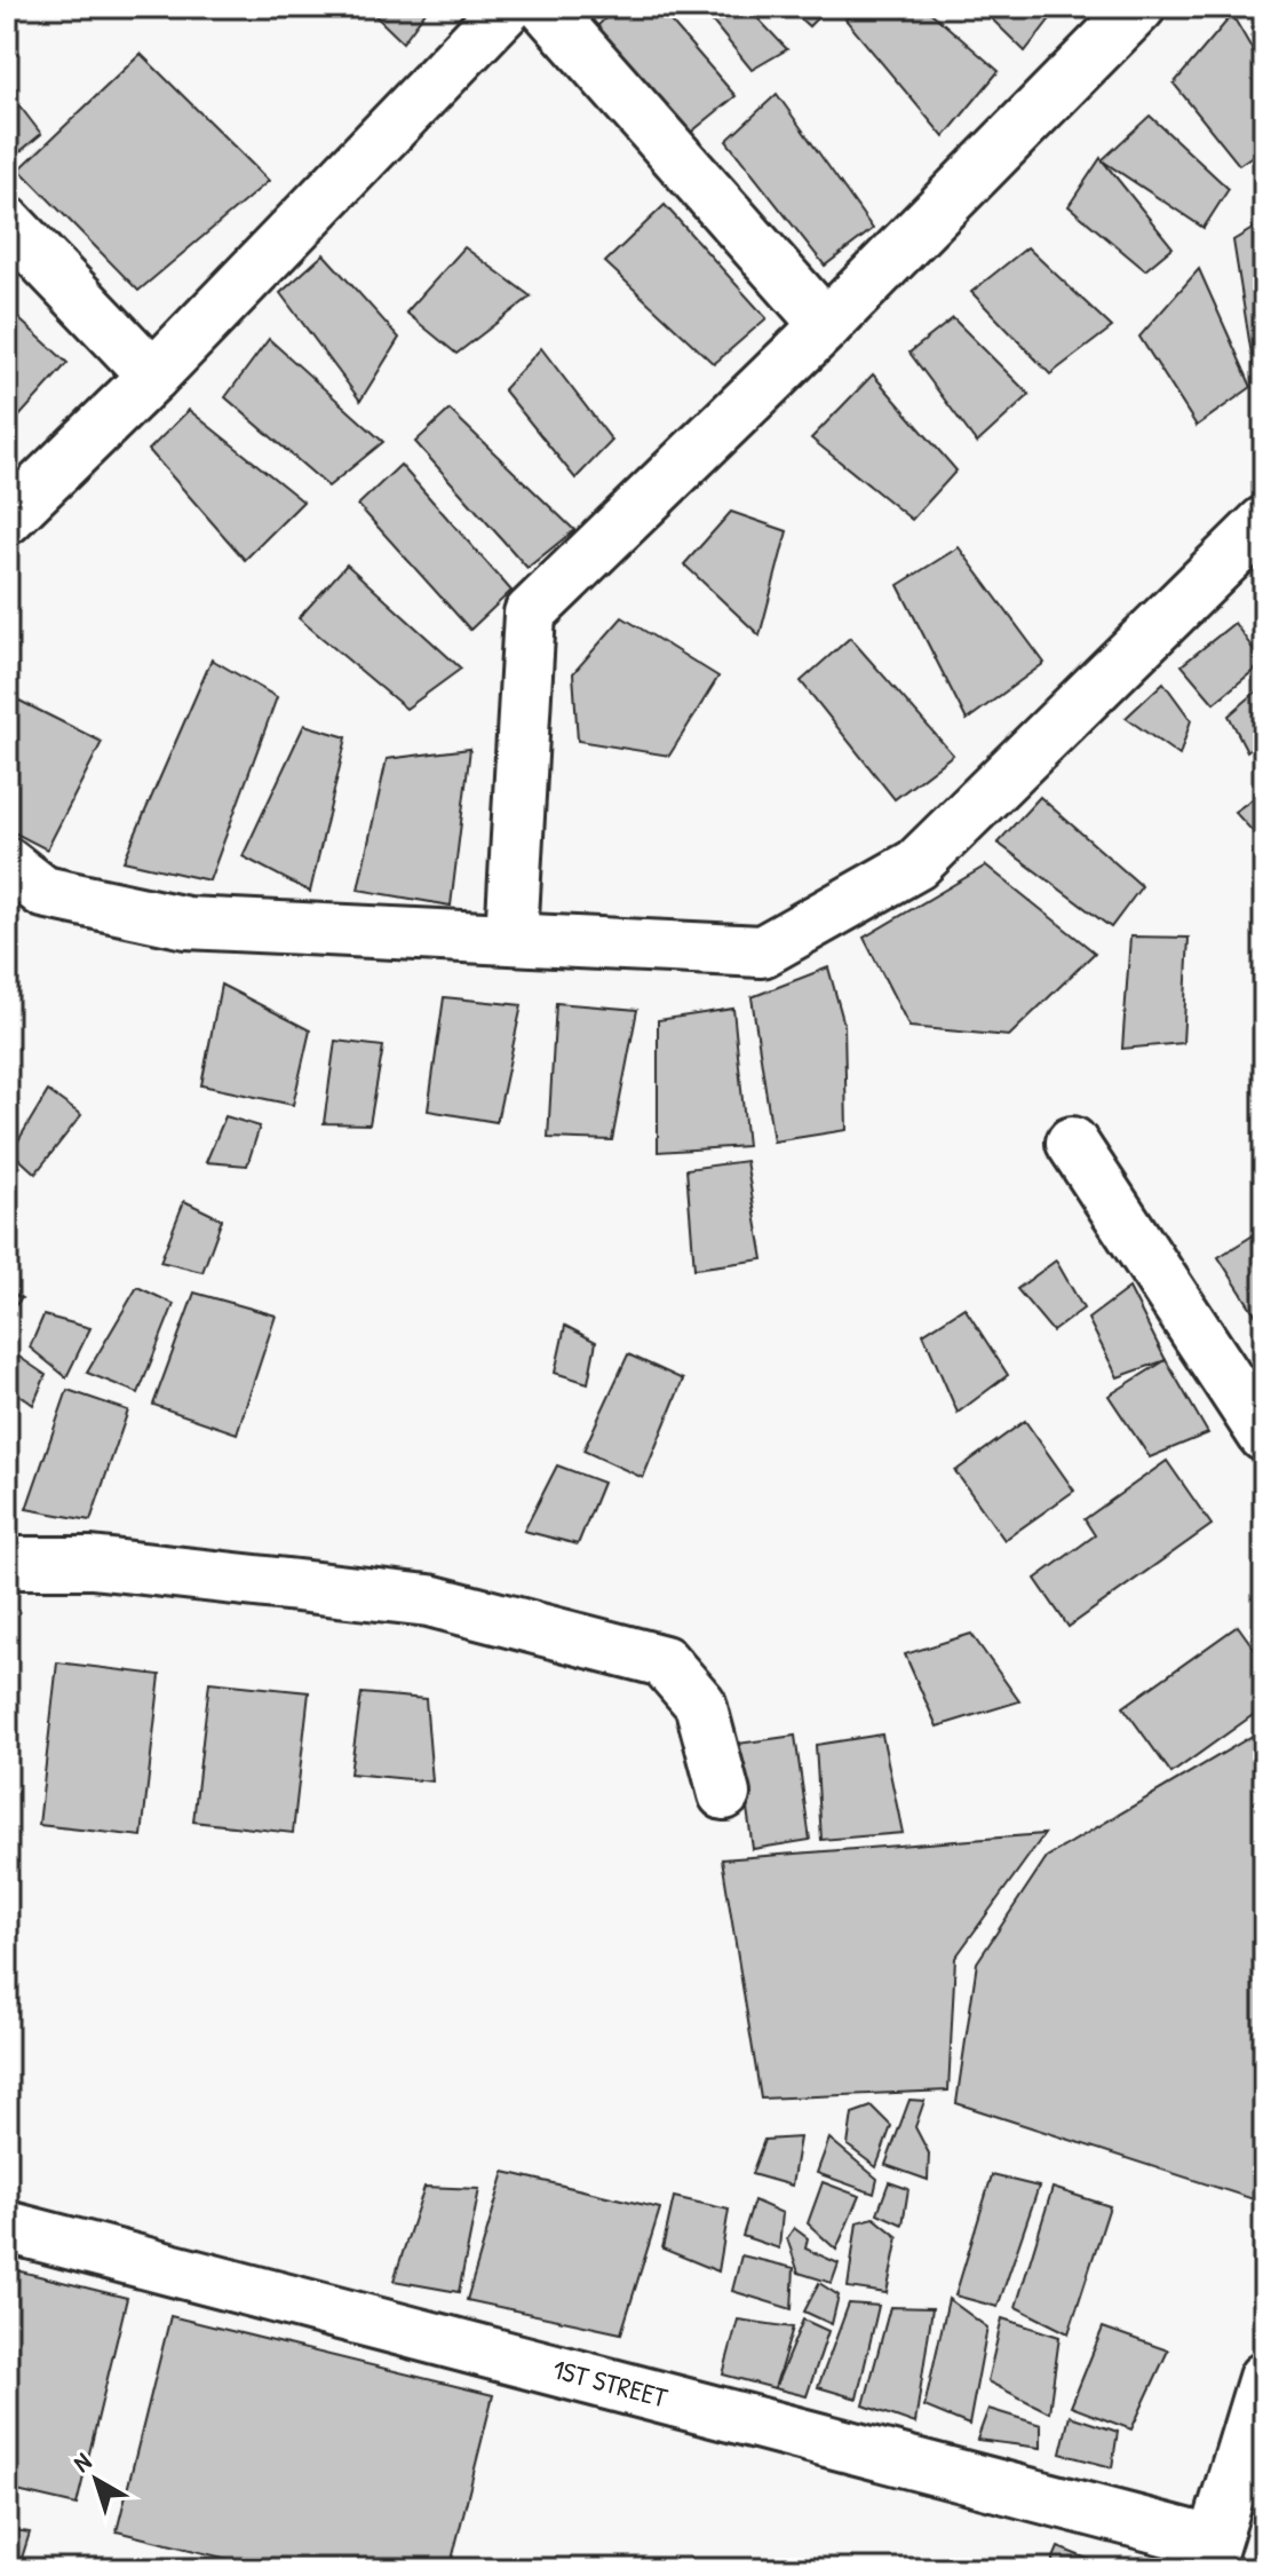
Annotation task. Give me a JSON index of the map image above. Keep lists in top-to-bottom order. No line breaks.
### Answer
{"streets":{"street":["1ST STREET"]},"north":"top left"}
